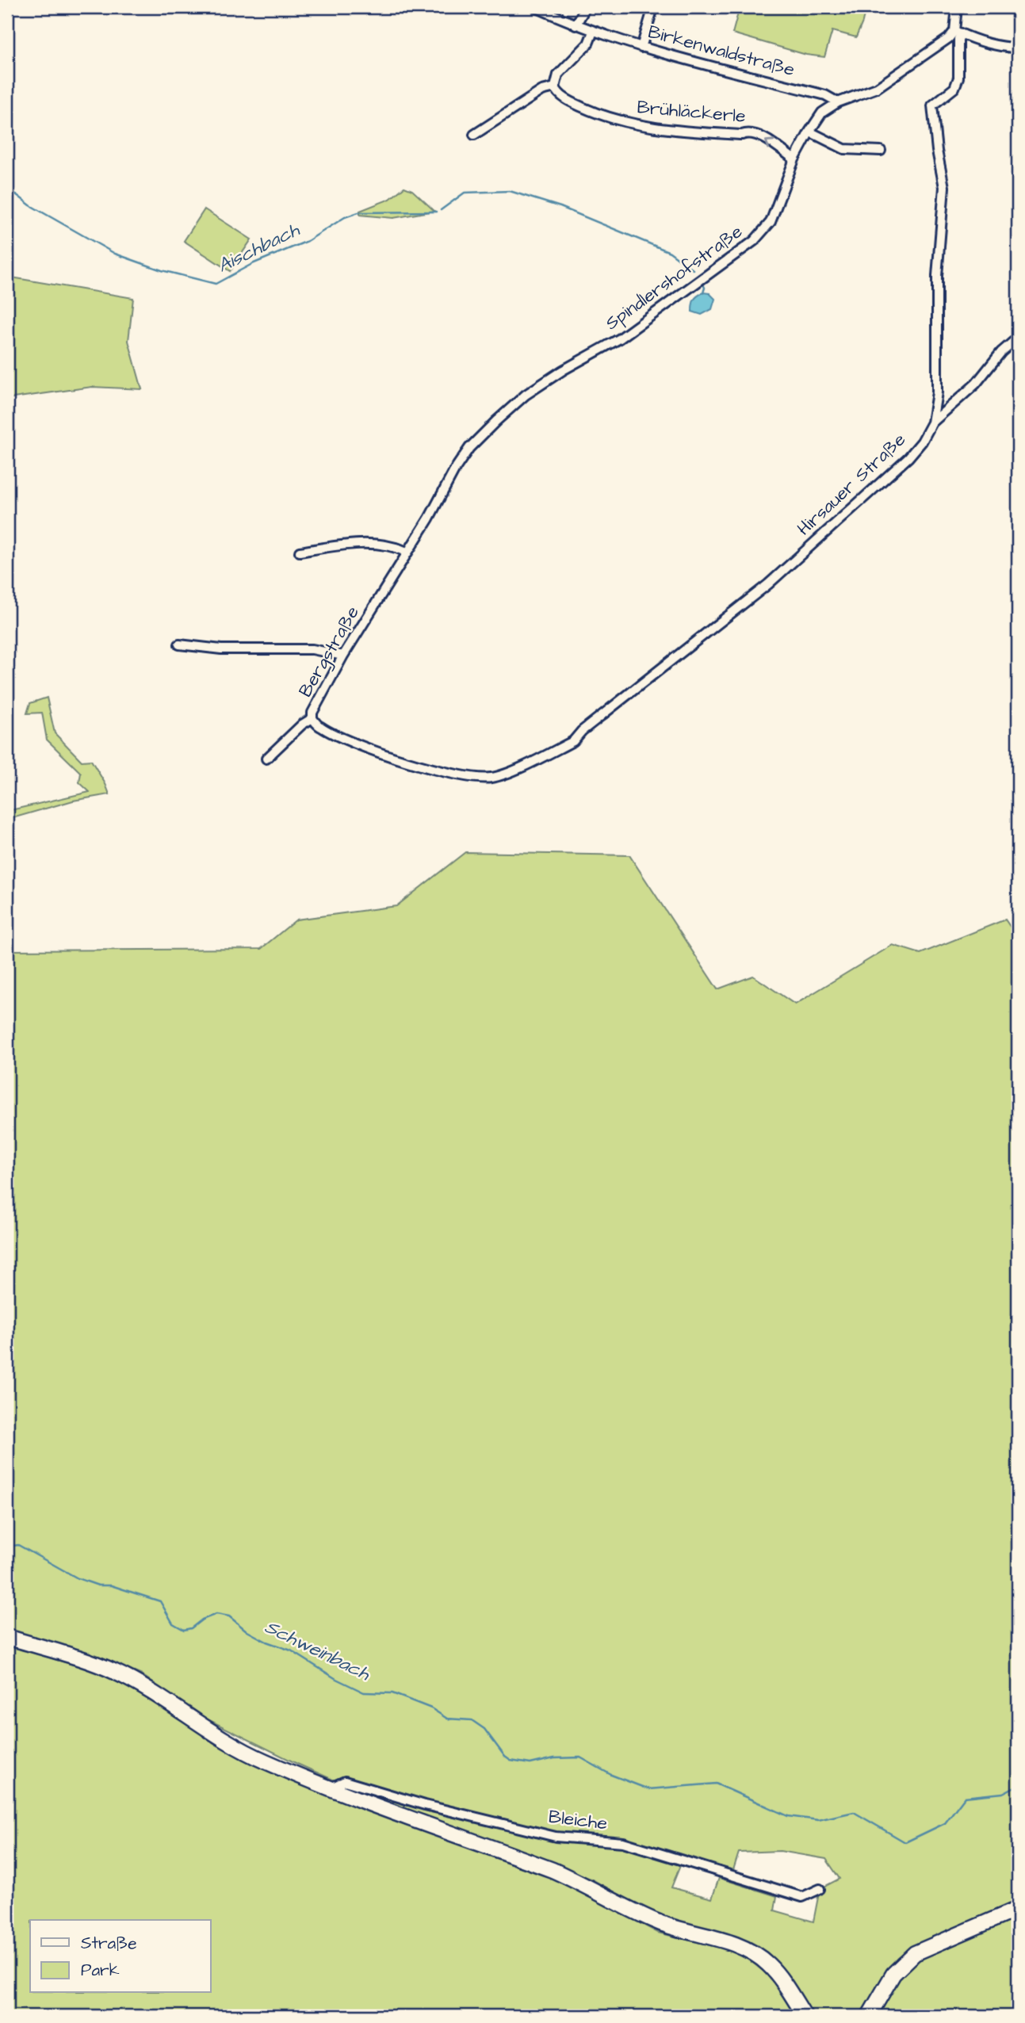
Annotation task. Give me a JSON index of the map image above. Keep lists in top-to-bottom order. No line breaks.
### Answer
{"streets":{"street":["Birkenwaldstraße","Brühläckerle","Spindlershofstraße","Hirsauer Straße","Bergstraße","Bleiche"]},"crossings":[["Birkenwaldstraße","Spindlershofstraße"],["Brühläckerle","Spindlershofstraße"],["Spindlershofstraße","Hirsauer Straße"],["Spindlershofstraße","Bergstraße"],["Hirsauer Straße","Bergstraße"]],"one_way":["Brühläckerle"],"water":["Aischbach","Schweinbach"],"legend":["Straße","Park"]}
